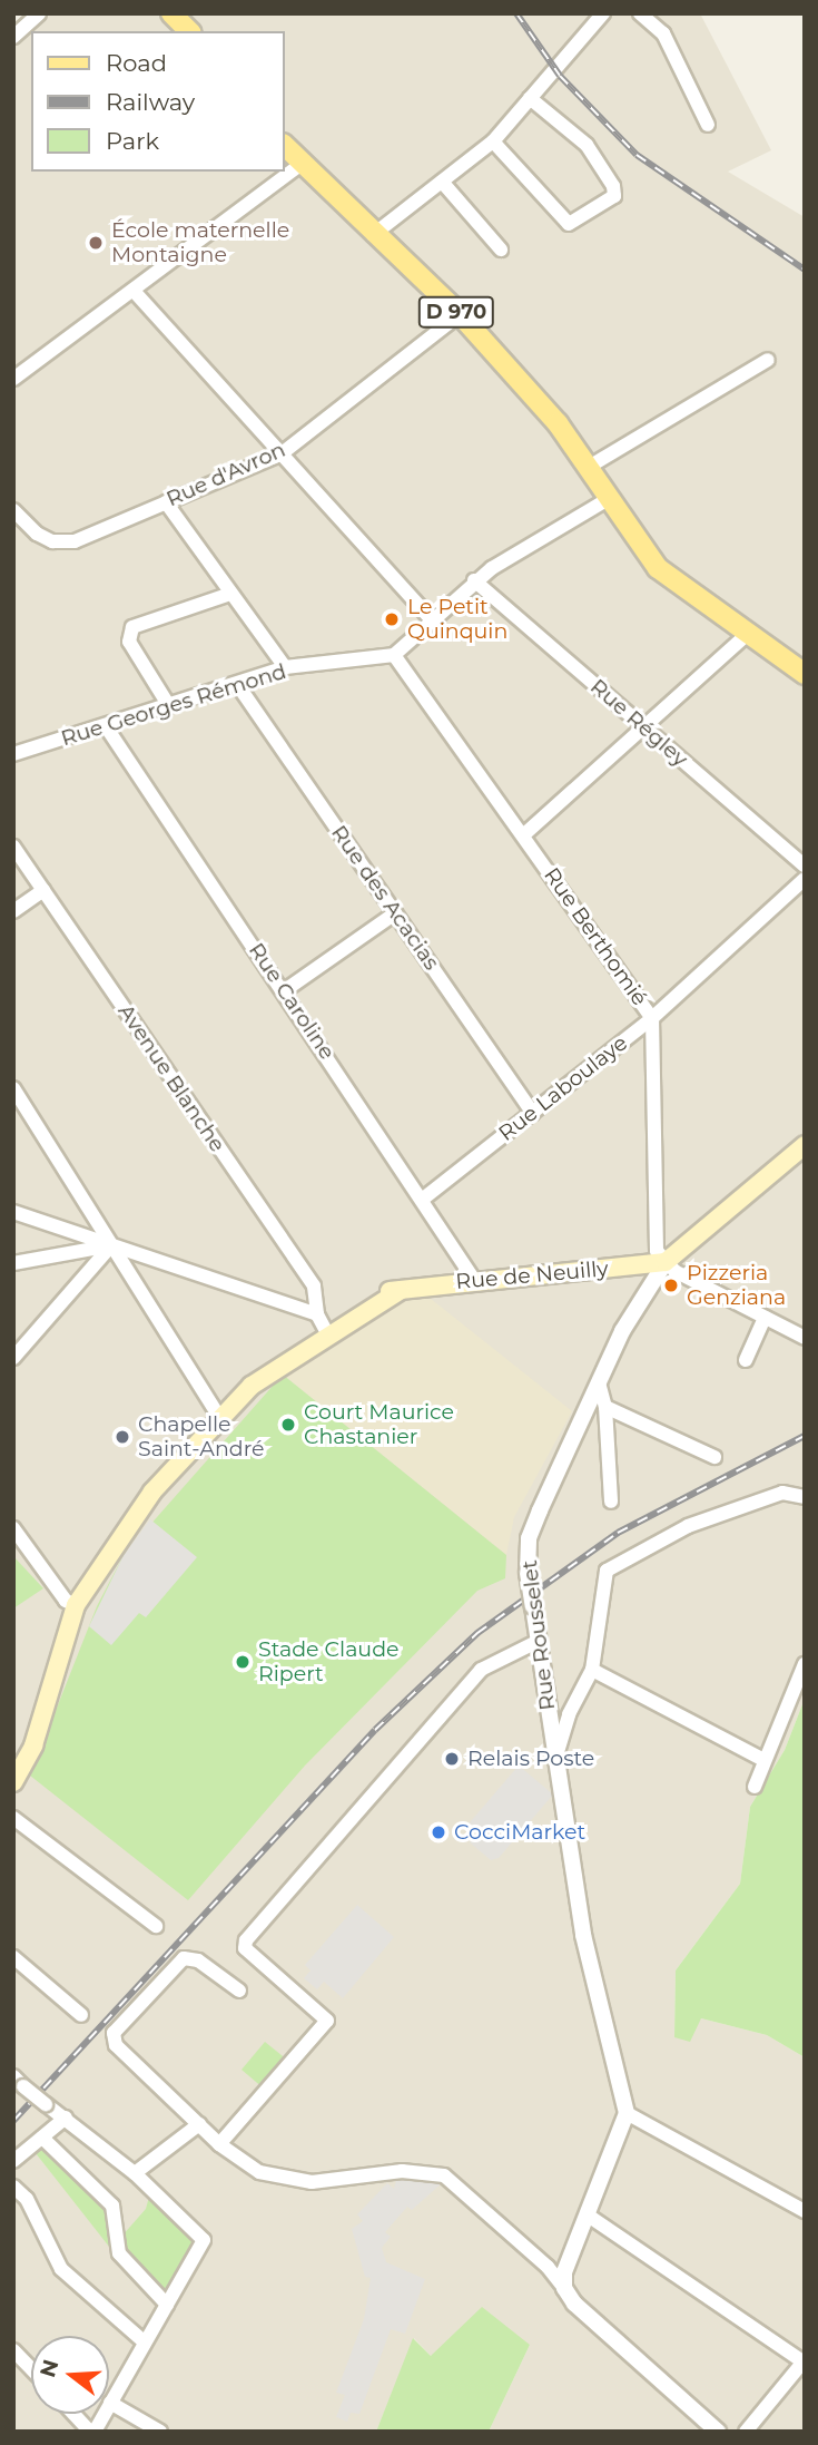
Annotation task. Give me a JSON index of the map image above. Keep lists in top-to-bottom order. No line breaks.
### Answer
{"streets":{"main road":["D 970","Rue de Neuilly"],"street":["Rue d'Avron","Rue Georges Rémond","Rue Régley","Rue des Acacias","Rue Berthomié","Rue Caroline","Avenue Blanche","Rue Laboulaye","Rue Rousselet"]},"crossings":[["D 970","Rue d'Avron"],["Rue Georges Rémond","Rue des Acacias"],["Rue Georges Rémond","Rue Berthomié"],["Rue Georges Rémond","Rue Caroline"],["Rue des Acacias","Rue Laboulaye"],["Rue Berthomié","Rue Laboulaye"],["Rue Berthomié","Rue de Neuilly"],["Rue Berthomié","Rue Rousselet"],["Rue Caroline","Rue Laboulaye"],["Rue Caroline","Rue de Neuilly"],["Avenue Blanche","Rue de Neuilly"],["Rue de Neuilly","Rue Rousselet"]],"places":["École maternelle Montaigne","Le Petit Quinquin","Pizzeria Genziana","Court Maurice Chastanier","Chapelle Saint-André","Stade Claude Ripert","Relais Poste","CocciMarket"],"legend":["Road","Railway","Park"],"north":"left"}
